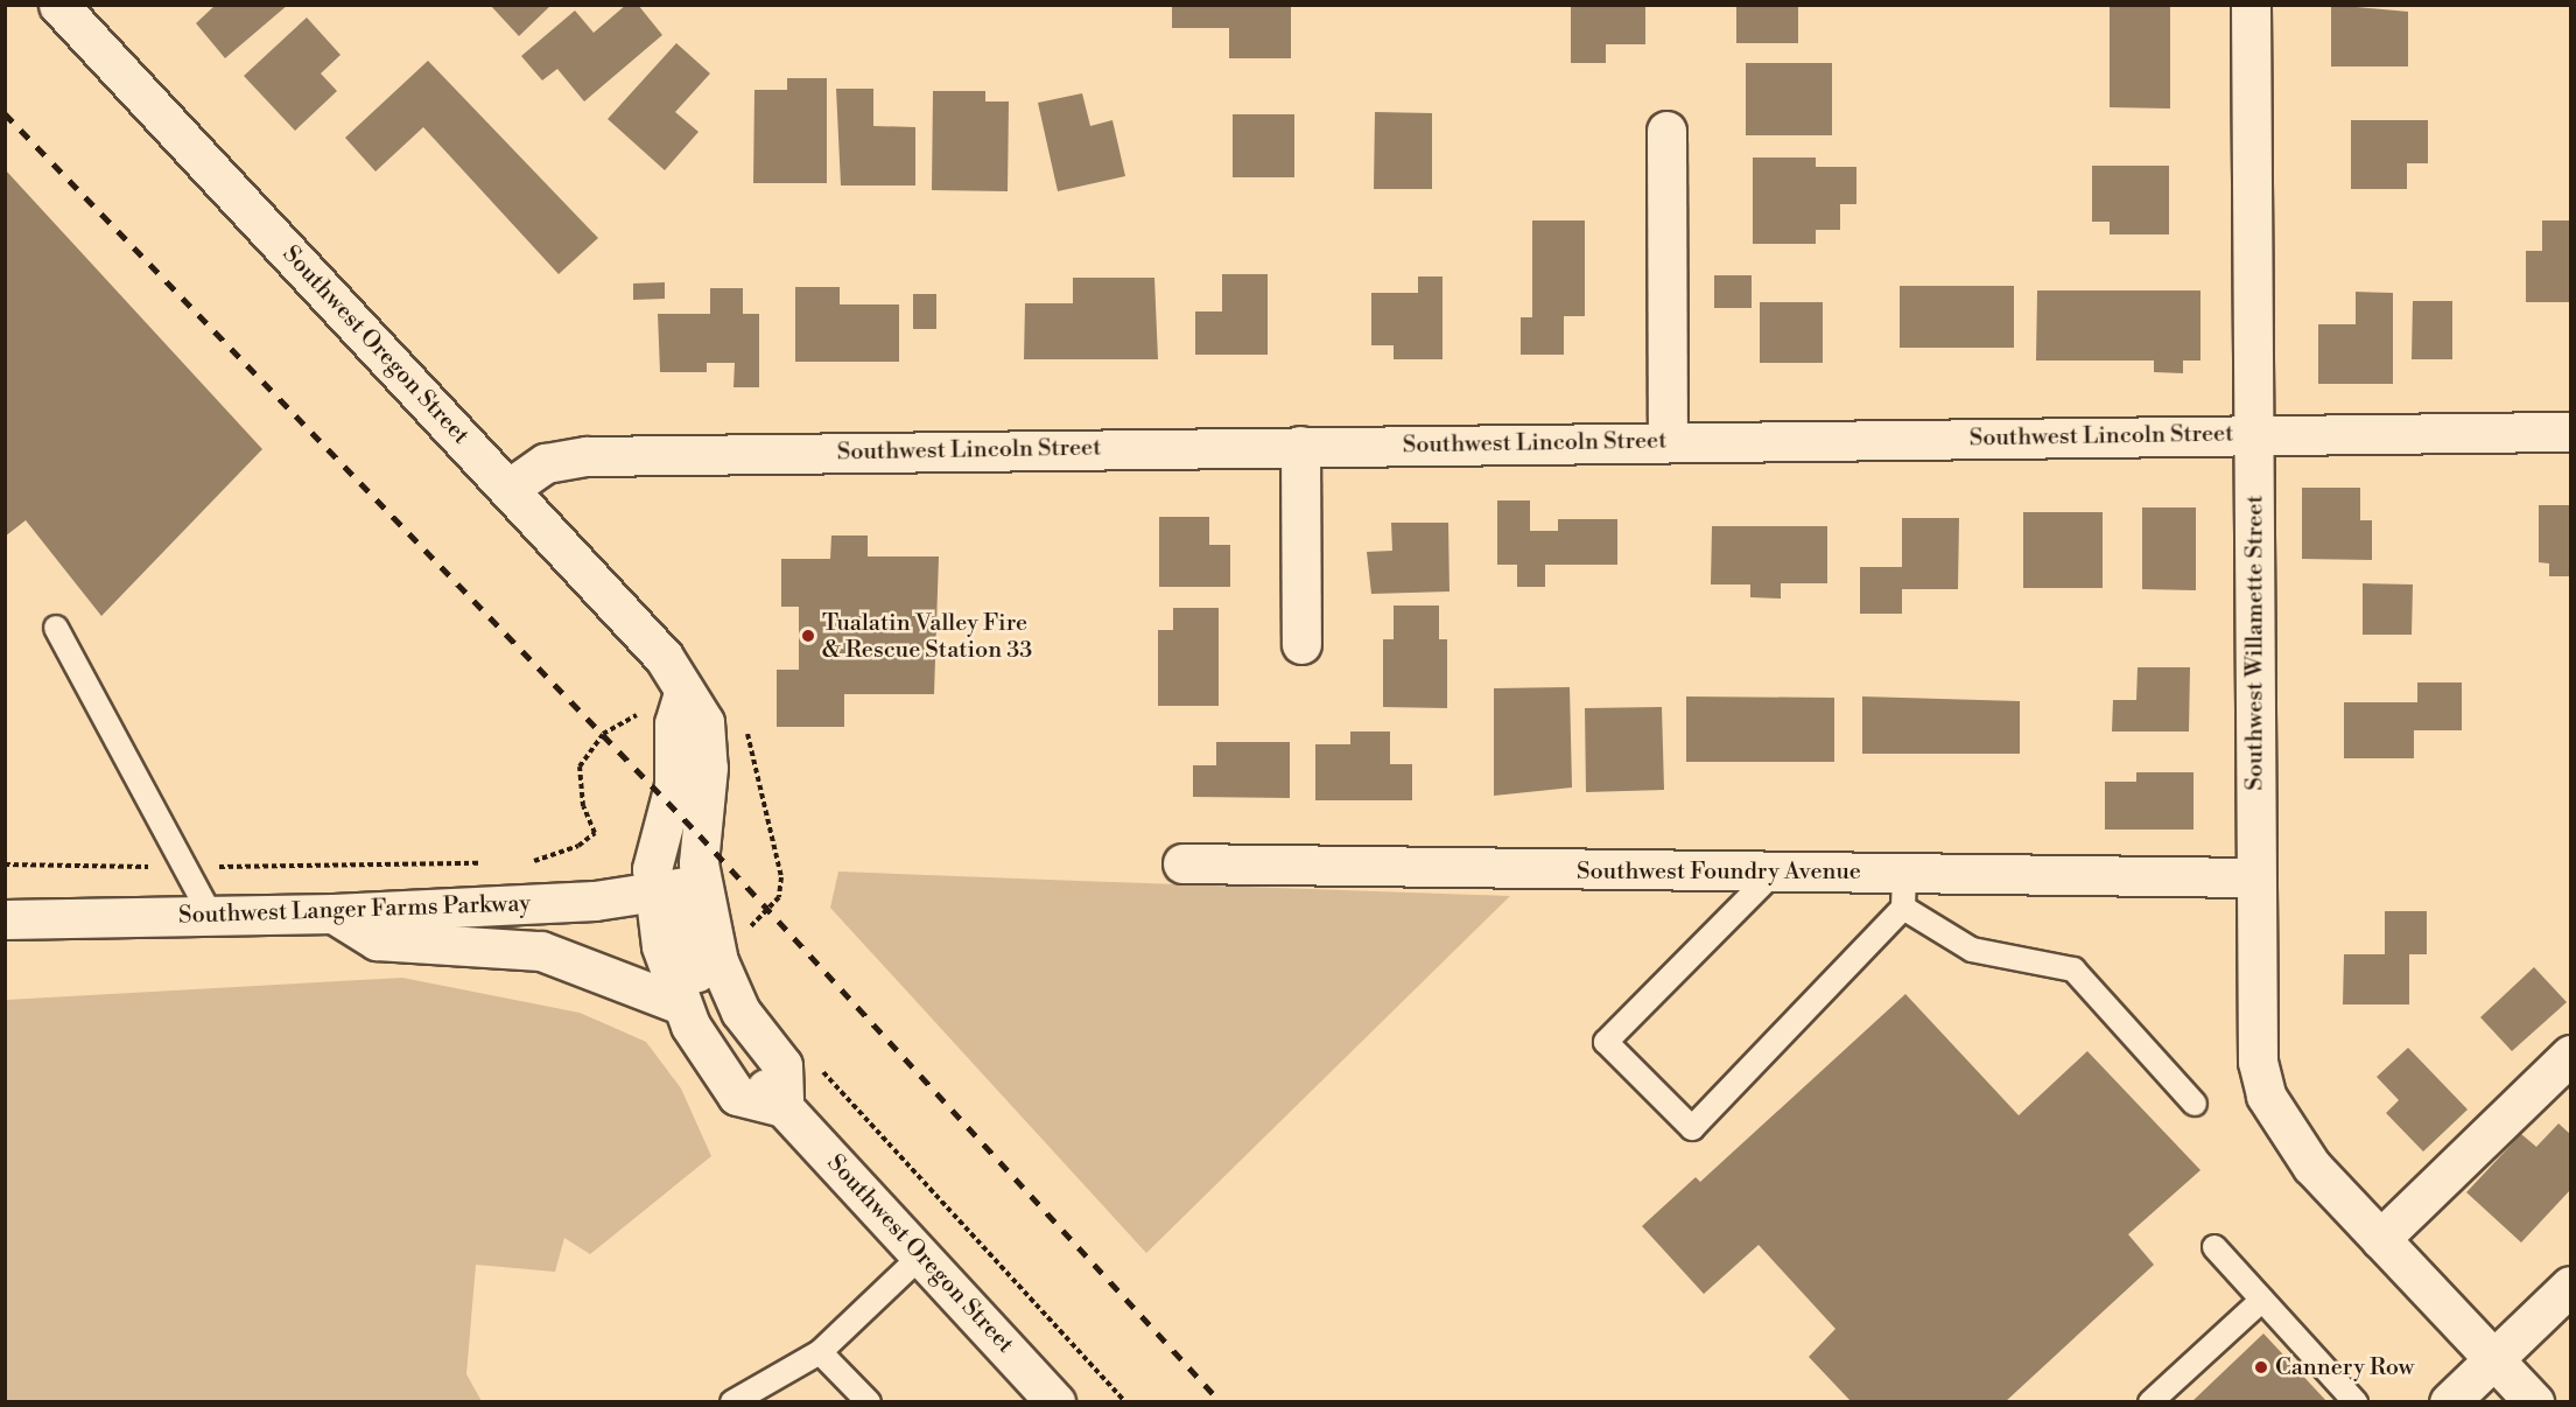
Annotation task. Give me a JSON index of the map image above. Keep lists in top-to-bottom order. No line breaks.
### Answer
{"streets":{"street":["Southwest Oregon Street","Southwest Lincoln Street","Southwest Willamette Street","Southwest Foundry Avenue","Southwest Langer Farms Parkway"]},"crossings":[["Southwest Oregon Street","Southwest Lincoln Street"],["Southwest Oregon Street","Southwest Langer Farms Parkway"],["Southwest Lincoln Street","Southwest Willamette Street"],["Southwest Willamette Street","Southwest Foundry Avenue"]],"places":["Tualatin Valley Fire & Rescue Station 33","Cannery Row"]}
